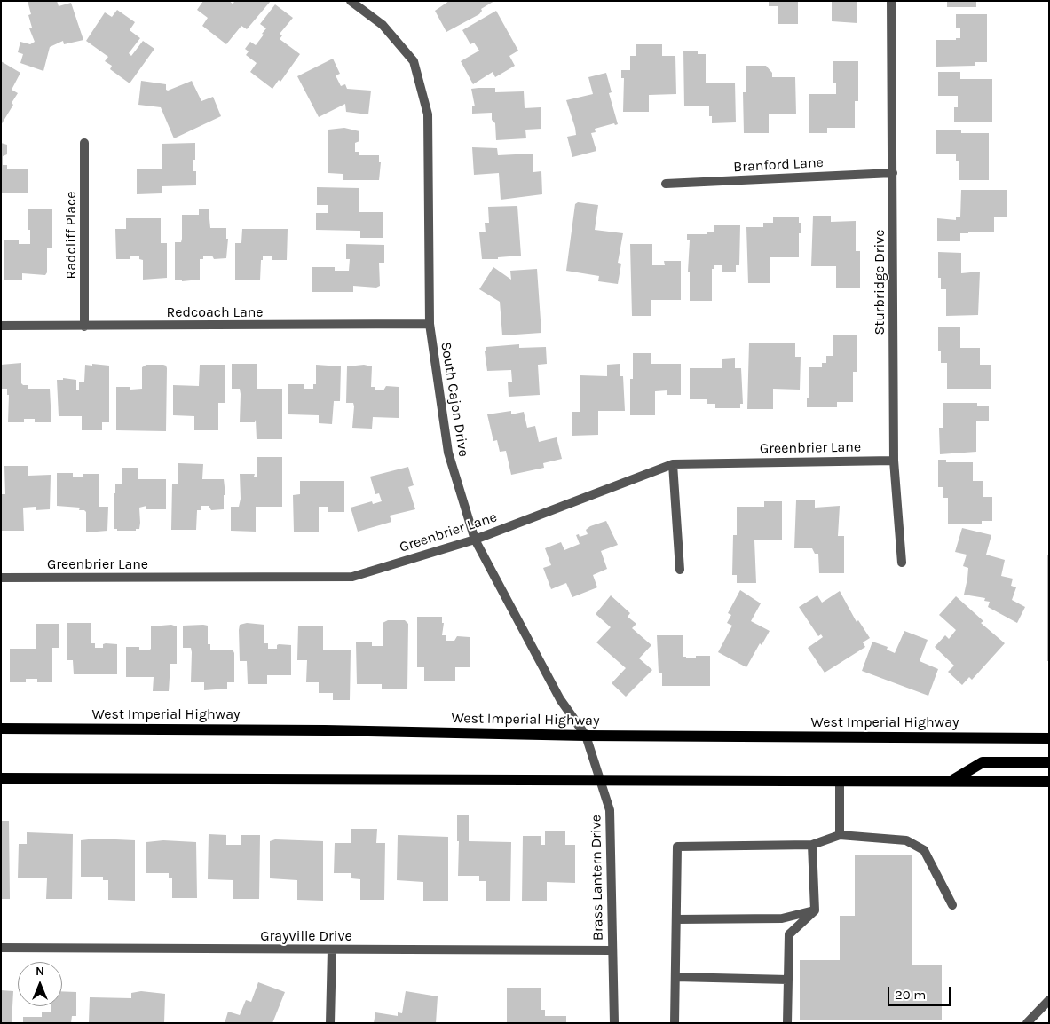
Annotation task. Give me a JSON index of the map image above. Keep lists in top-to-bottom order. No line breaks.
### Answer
{"streets":{"main road":["West Imperial Highway"],"street":["Branford Lane","Radcliff Place","Sturbridge Drive","Redcoach Lane","South Cajon Drive","Greenbrier Lane","Brass Lantern Drive","Grayville Drive"]},"crossings":[["Branford Lane","Sturbridge Drive"],["Radcliff Place","Redcoach Lane"],["Sturbridge Drive","Greenbrier Lane"],["Redcoach Lane","South Cajon Drive"],["South Cajon Drive","Greenbrier Lane"],["South Cajon Drive","West Imperial Highway"],["South Cajon Drive","Brass Lantern Drive"],["West Imperial Highway","Brass Lantern Drive"],["Brass Lantern Drive","Grayville Drive"]],"scale_bar":"20 m","north":"top"}
